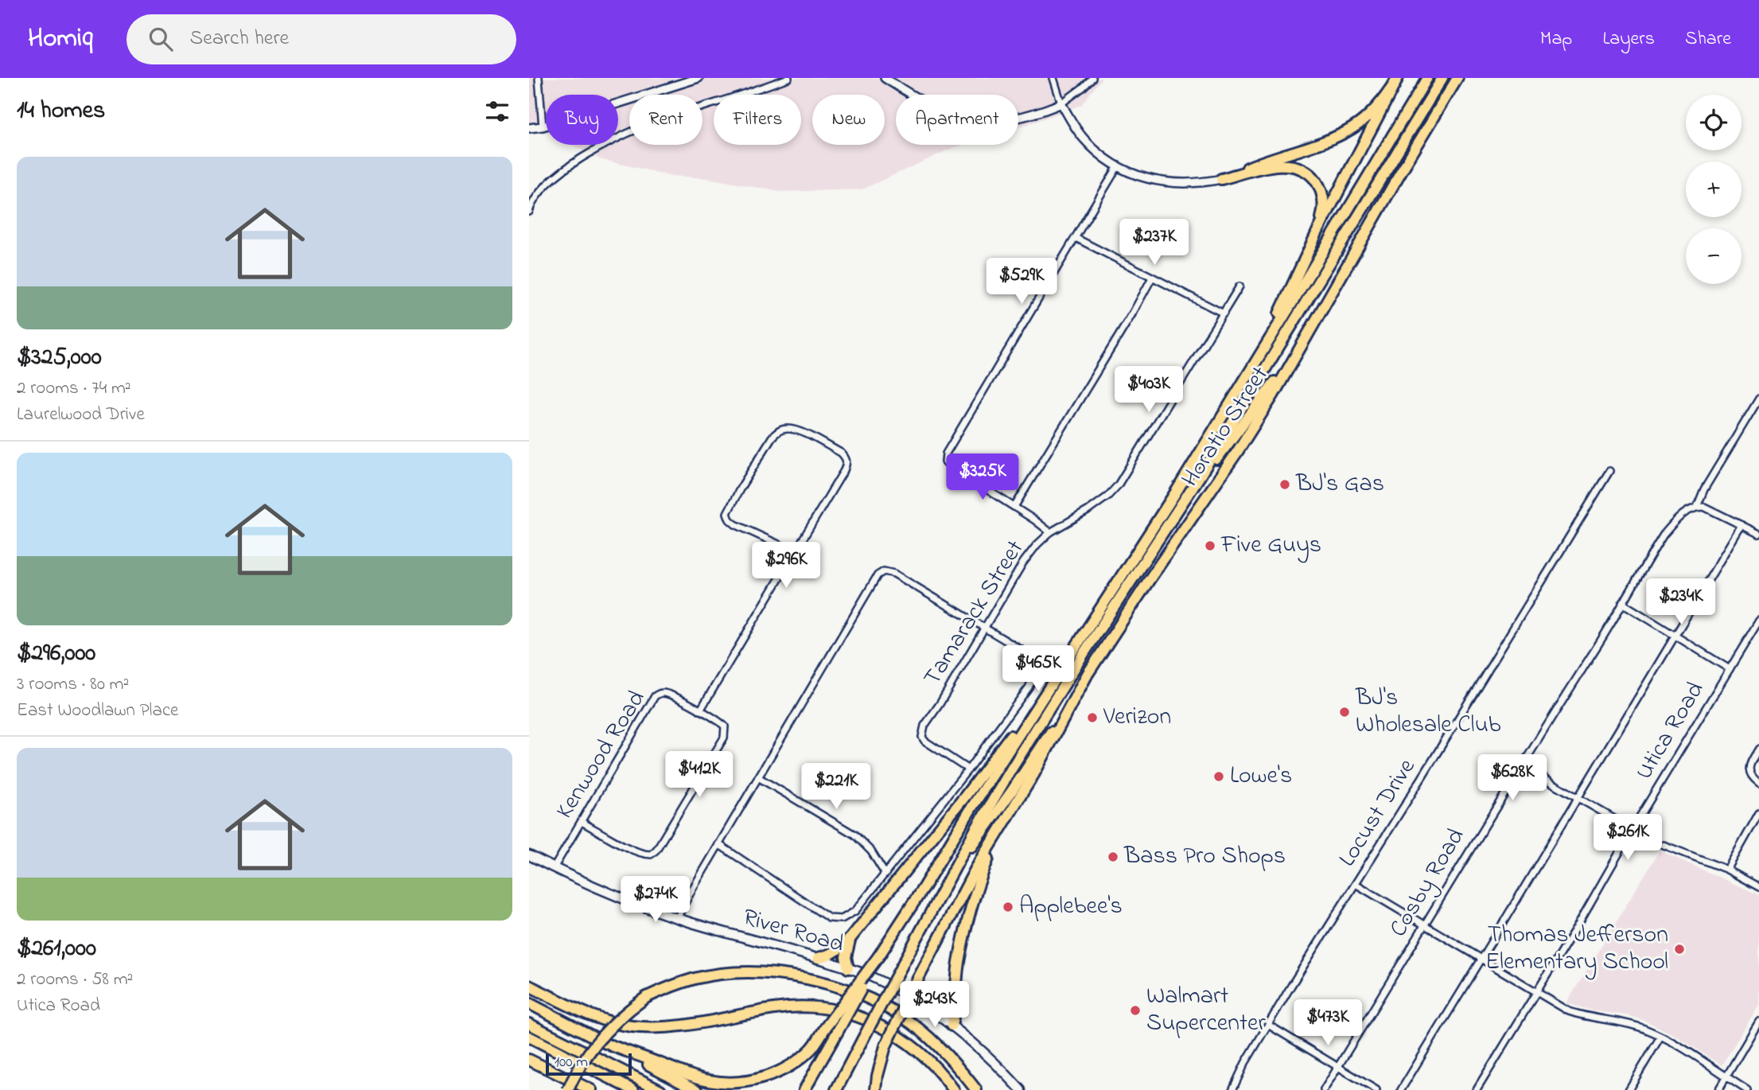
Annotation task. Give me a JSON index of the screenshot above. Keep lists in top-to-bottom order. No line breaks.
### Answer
{"streets":{"highway":["Horatio Street"],"main road":["River Road"],"street":["Tamarack Street","Utica Road","Kenwood Road","Locust Drive","Cosby Road"]},"crossings":[["Kenwood Road","River Road"]],"places":["BJ's Gas","Five Guys","BJ's Wholesale Club","Verizon","Lowe's","Bass Pro Shops","Applebee's","Thomas Jefferson Elementary School","Walmart Supercenter"],"scale_bar":"100 m","page":{"header":"Homiq","search":"Search here","nav":["Map","Layers","Share"],"heading":"14 homes","map_buttons":["+","−"],"chip":["Buy","Rent","Filters","New","Apartment"],"list":[{"name":"$325,000","note":"2 rooms · 74 m² · Laurelwood Drive"},{"name":"$296,000","note":"3 rooms · 80 m² · East Woodlawn Place"},{"name":"$261,000","note":"2 rooms · 58 m² · Utica Road"}],"price":["$237K","$529K","$403K","$325K","$296K","$234K","$465K","$412K","$628K","$221K","$261K","$274K","$243K","$473K"],"scale":"100 m"}}
